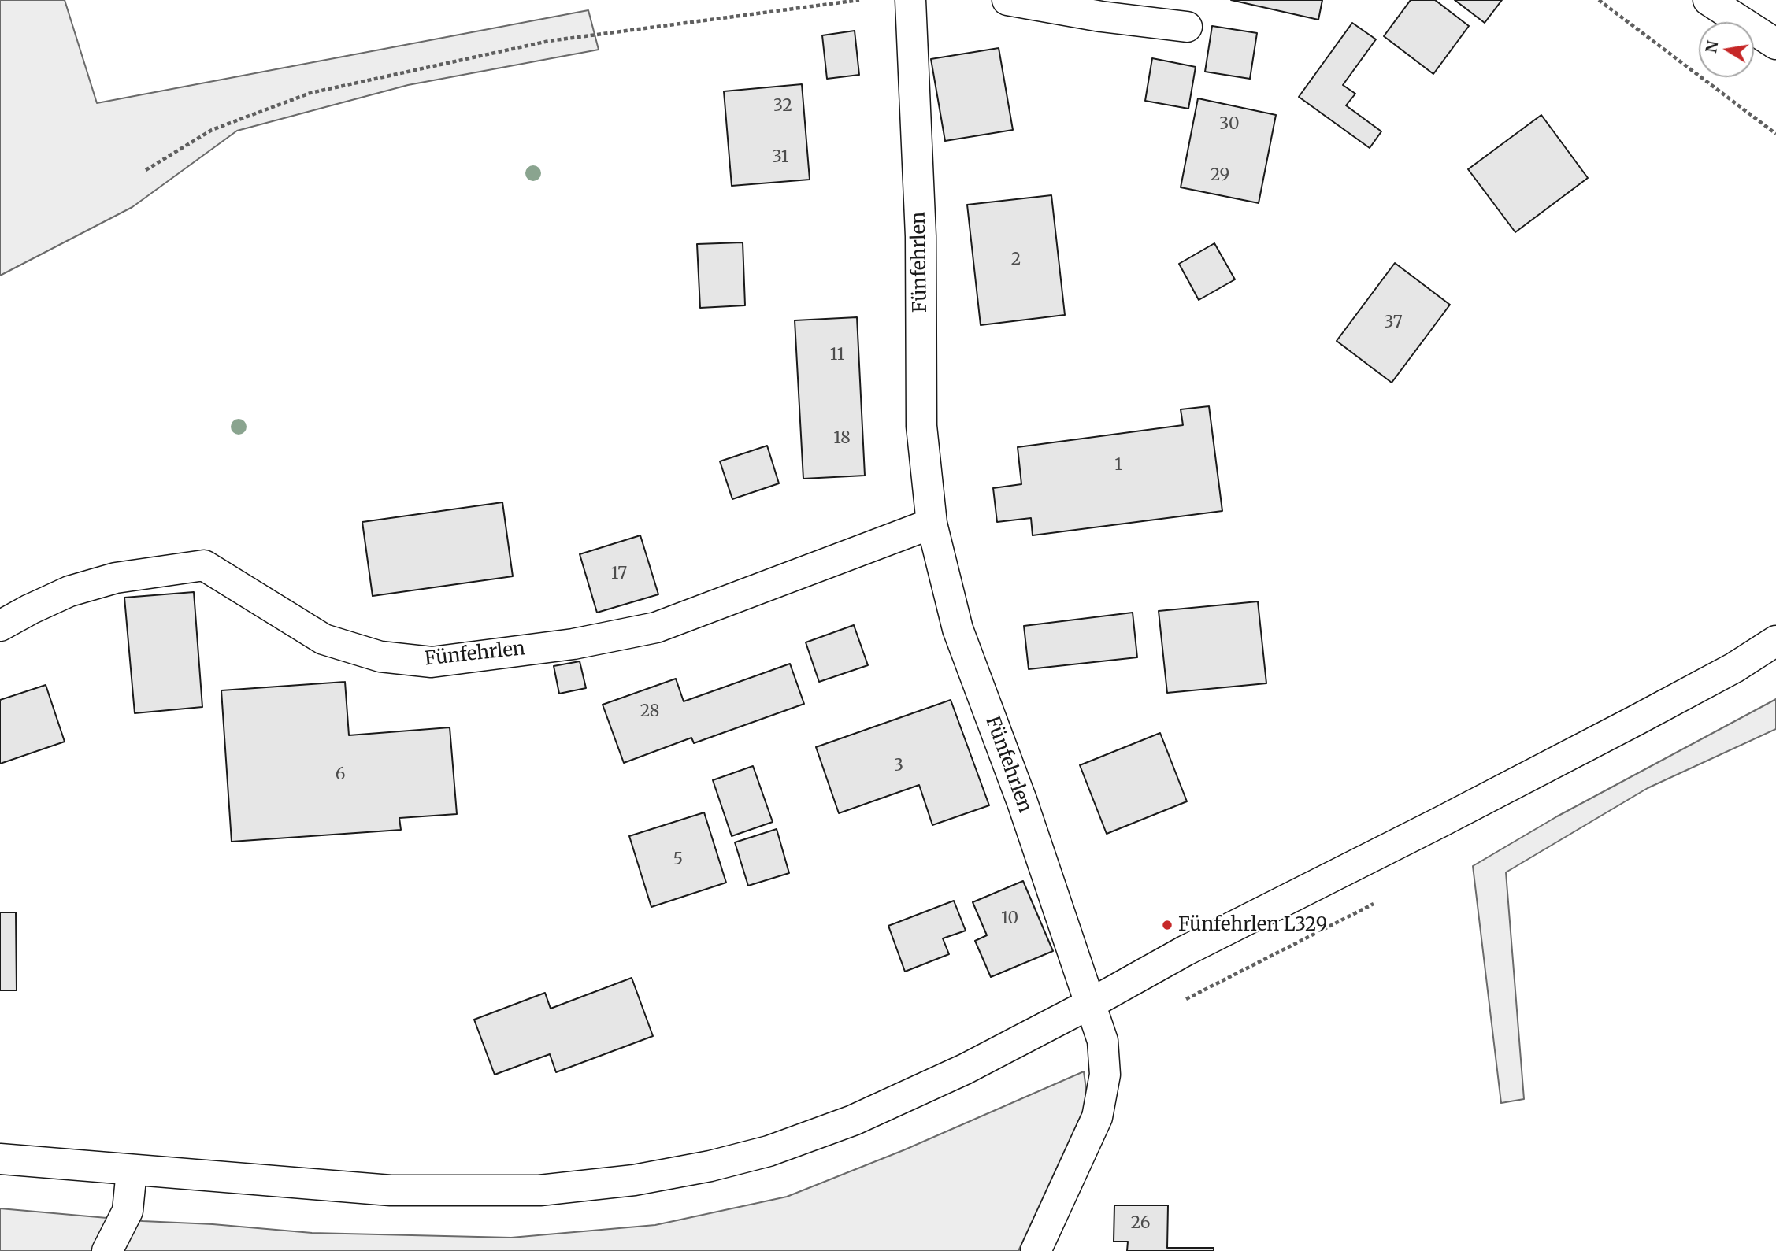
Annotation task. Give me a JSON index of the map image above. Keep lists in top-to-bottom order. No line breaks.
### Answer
{"streets":{"main road":["Fünfehrlen"]},"places":["Fünfehrlen L329"],"house_numbers":["32","30","31","29","2","37","11","18","1","17","28","3","6","5","10","26"],"north":"left"}
